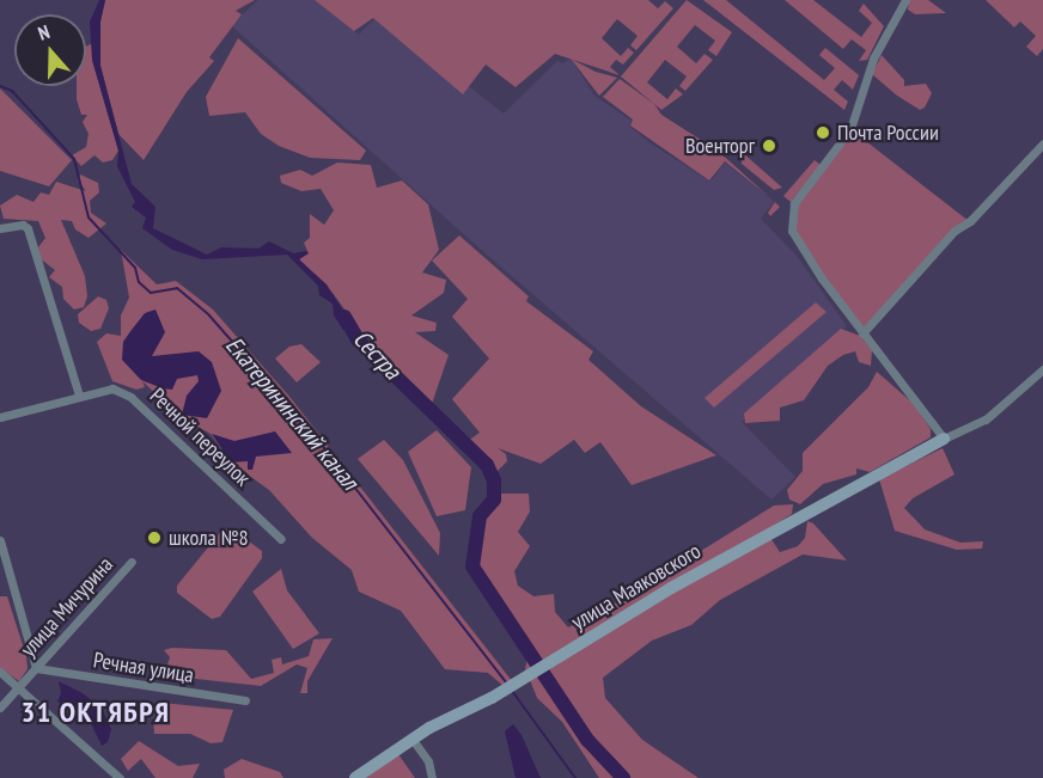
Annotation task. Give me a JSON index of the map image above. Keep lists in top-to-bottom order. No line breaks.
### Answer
{"streets":{"street":["Речной переулок","улица Маяковского","улица Мичурина","Речная улица"]},"crossings":[["улица Мичурина","Речная улица"]],"districts":["31 ОКТЯБРЯ"],"water":["Сестра","Екатерининский канал"],"places":["Почта России","Военторг","школа №8"],"north":"top"}
